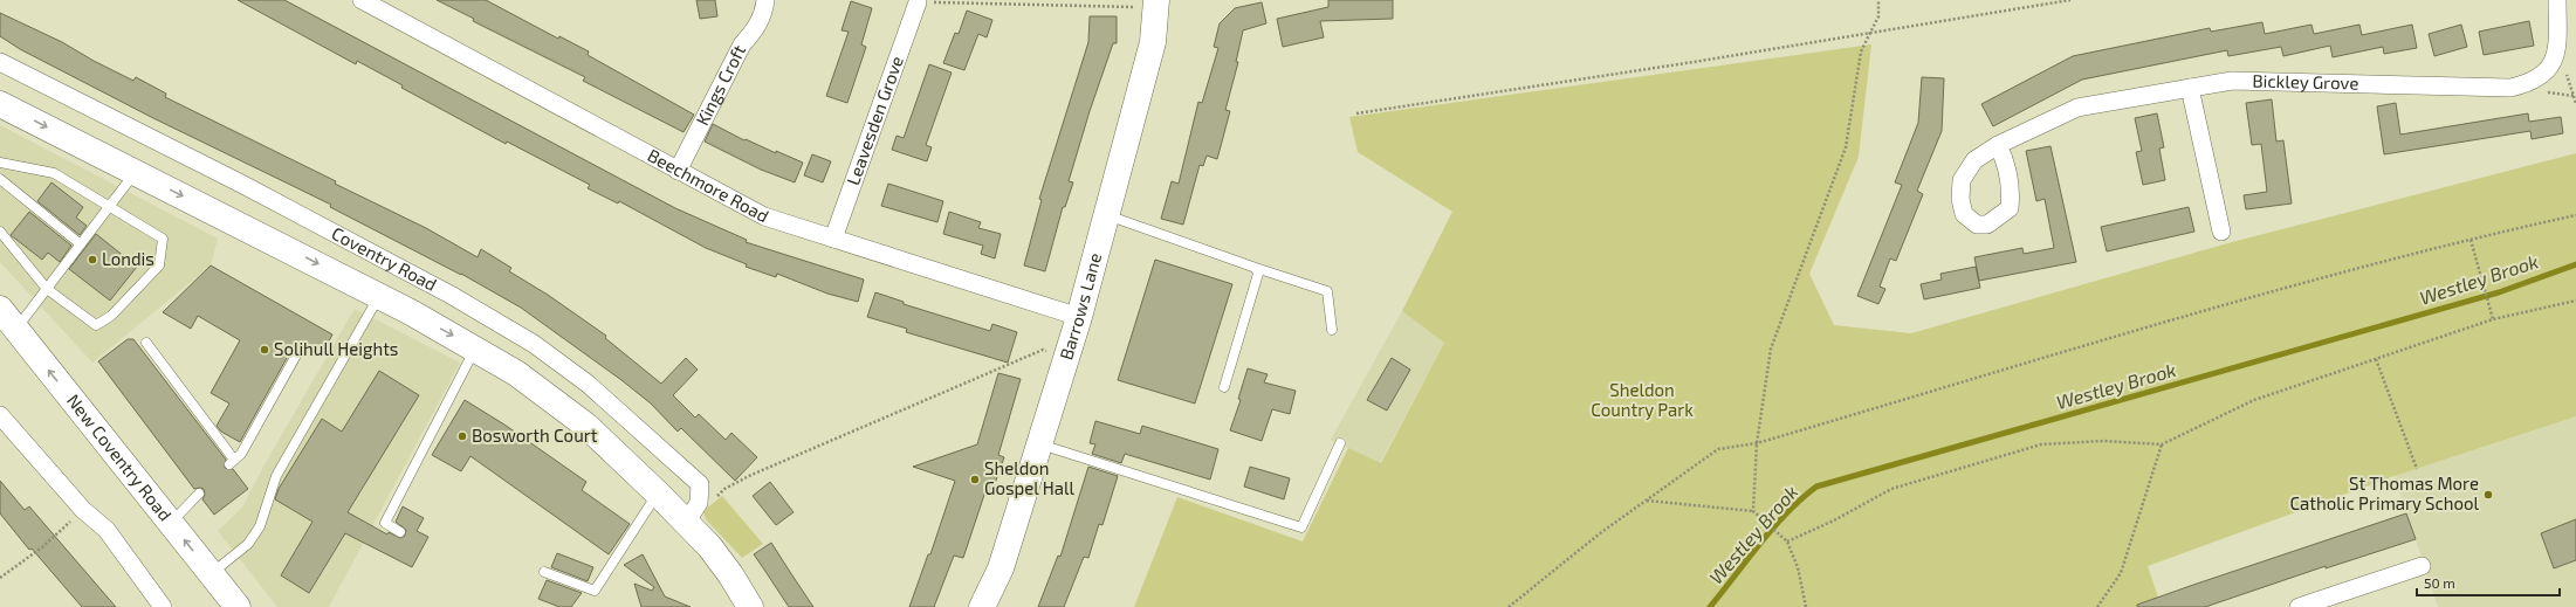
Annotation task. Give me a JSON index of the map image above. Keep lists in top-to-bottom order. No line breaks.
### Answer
{"streets":{"main road":["Coventry Road","Barrows Lane","New Coventry Road"],"street":["Bickley Grove","Kings Croft","Leavesden Grove","Beechmore Road"]},"crossings":[["Kings Croft","Beechmore Road"],["Leavesden Grove","Beechmore Road"],["Beechmore Road","Barrows Lane"]],"one_way":["New Coventry Road"],"water":["Westley Brook"],"parks":["Sheldon Country Park"],"places":["Londis","Solihull Heights","Bosworth Court","Sheldon Gospel Hall","St Thomas More Catholic Primary School"],"scale_bar":"50 m"}
